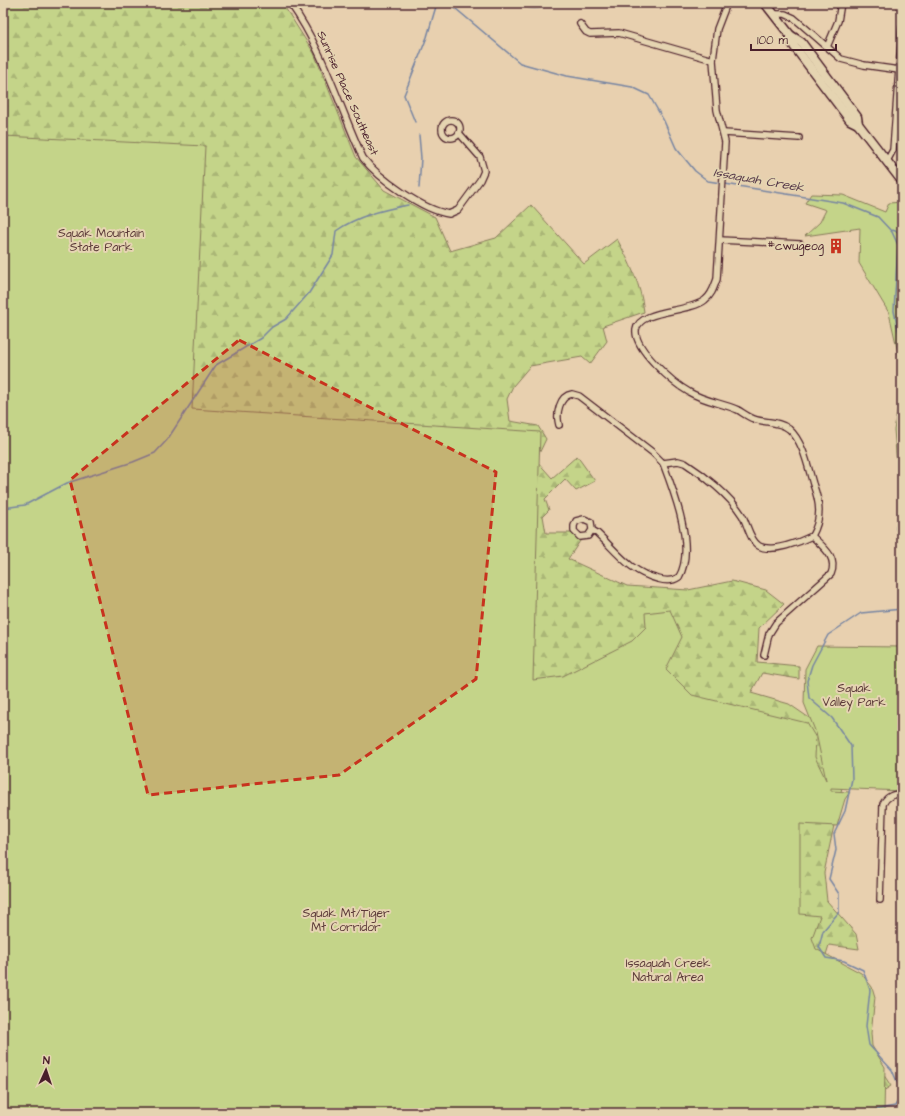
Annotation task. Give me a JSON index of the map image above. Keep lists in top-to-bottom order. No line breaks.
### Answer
{"streets":{"street":["Sunrise Place Southeast"]},"water":["Issaquah Creek"],"parks":["Squak Mountain State Park","Squak Valley Park","Squak Mt/Tiger Mt Corridor","Issaquah Creek Natural Area"],"places":{"building":["#cwugeog"]},"scale_bar":"100 m","north":"top"}
